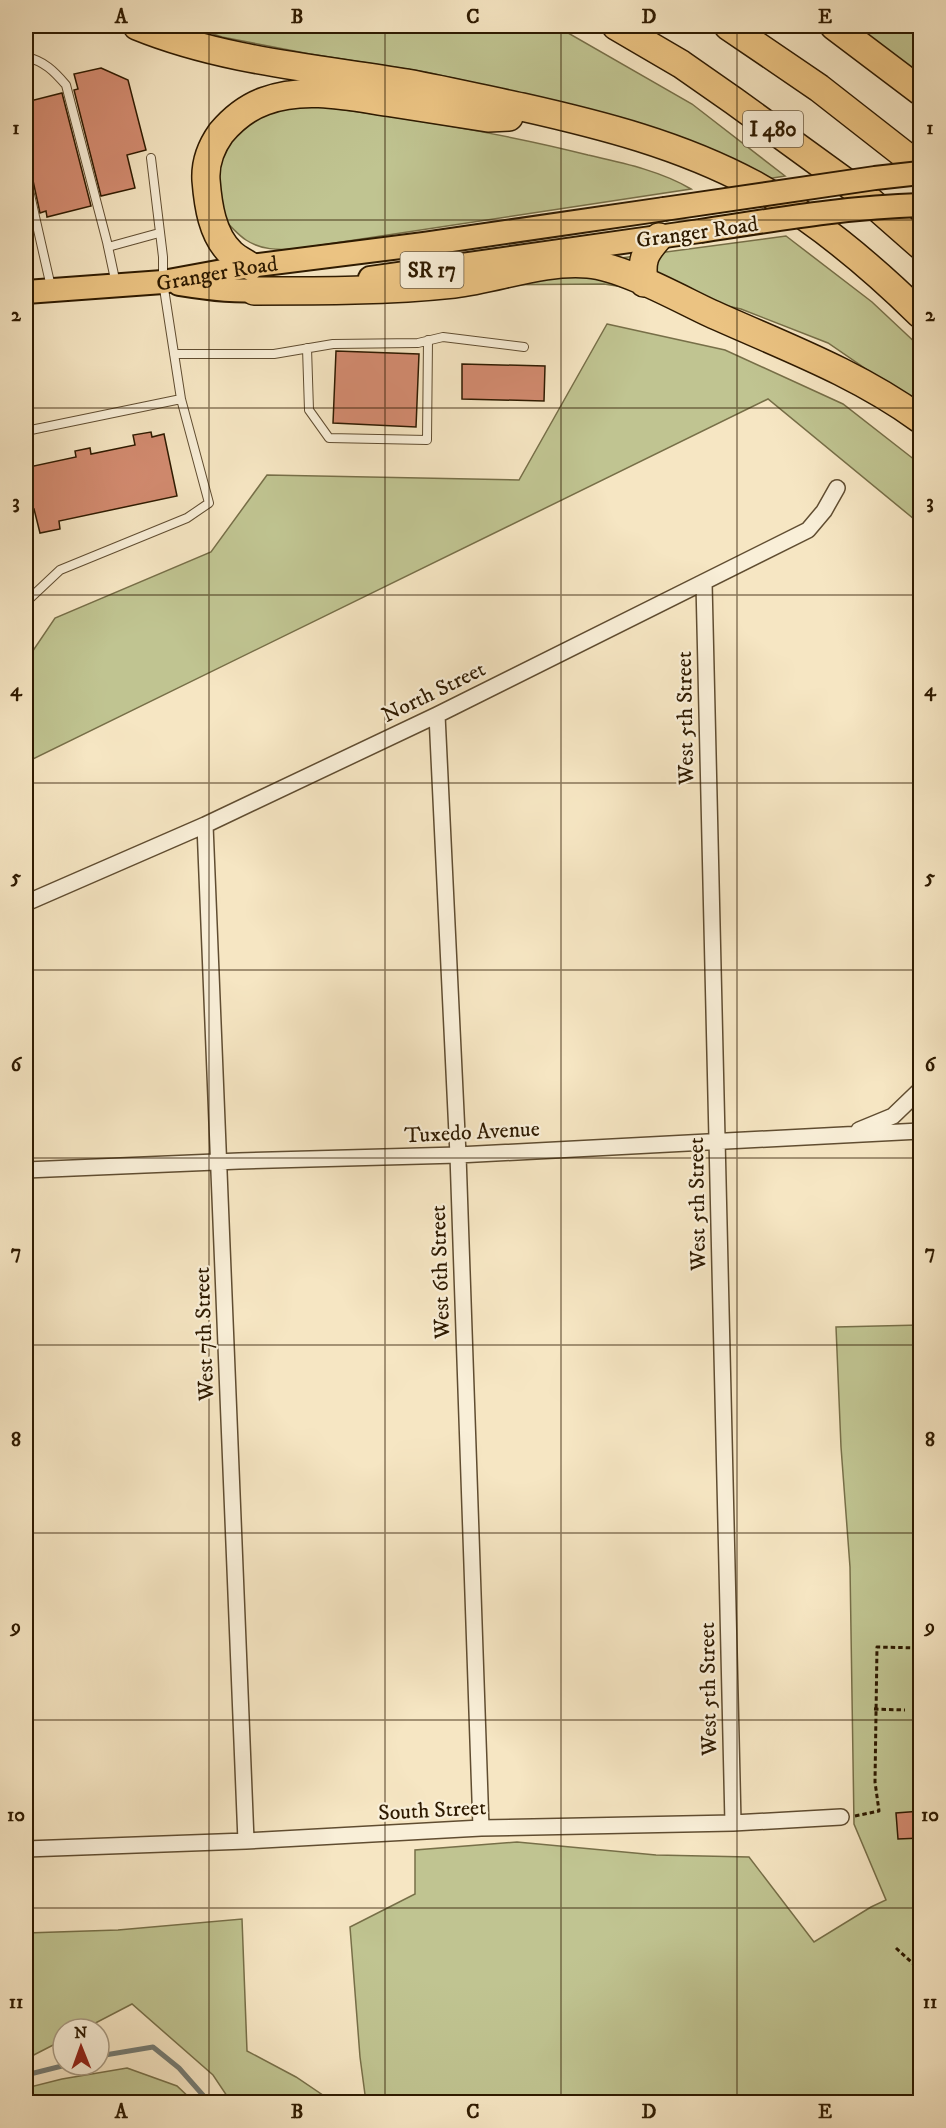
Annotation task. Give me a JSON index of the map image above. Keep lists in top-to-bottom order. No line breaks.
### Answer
{"streets":{"highway":["I 480"],"main road":["Granger Road","SR 17"],"street":["North Street","West 5th Street","Tuxedo Avenue","West 6th Street","West 7th Street","South Street"]},"crossings":[["Granger Road","SR 17"],["North Street","West 5th Street"],["North Street","West 6th Street"],["North Street","West 7th Street"],["West 5th Street","Tuxedo Avenue"],["West 5th Street","South Street"],["Tuxedo Avenue","West 6th Street"],["Tuxedo Avenue","West 7th Street"],["West 6th Street","South Street"],["West 7th Street","South Street"]],"north":"top","grid":{"columns":["A","B","C","D","E"],"rows":["1","2","3","4","5","6","7","8","9","10","11"]}}
